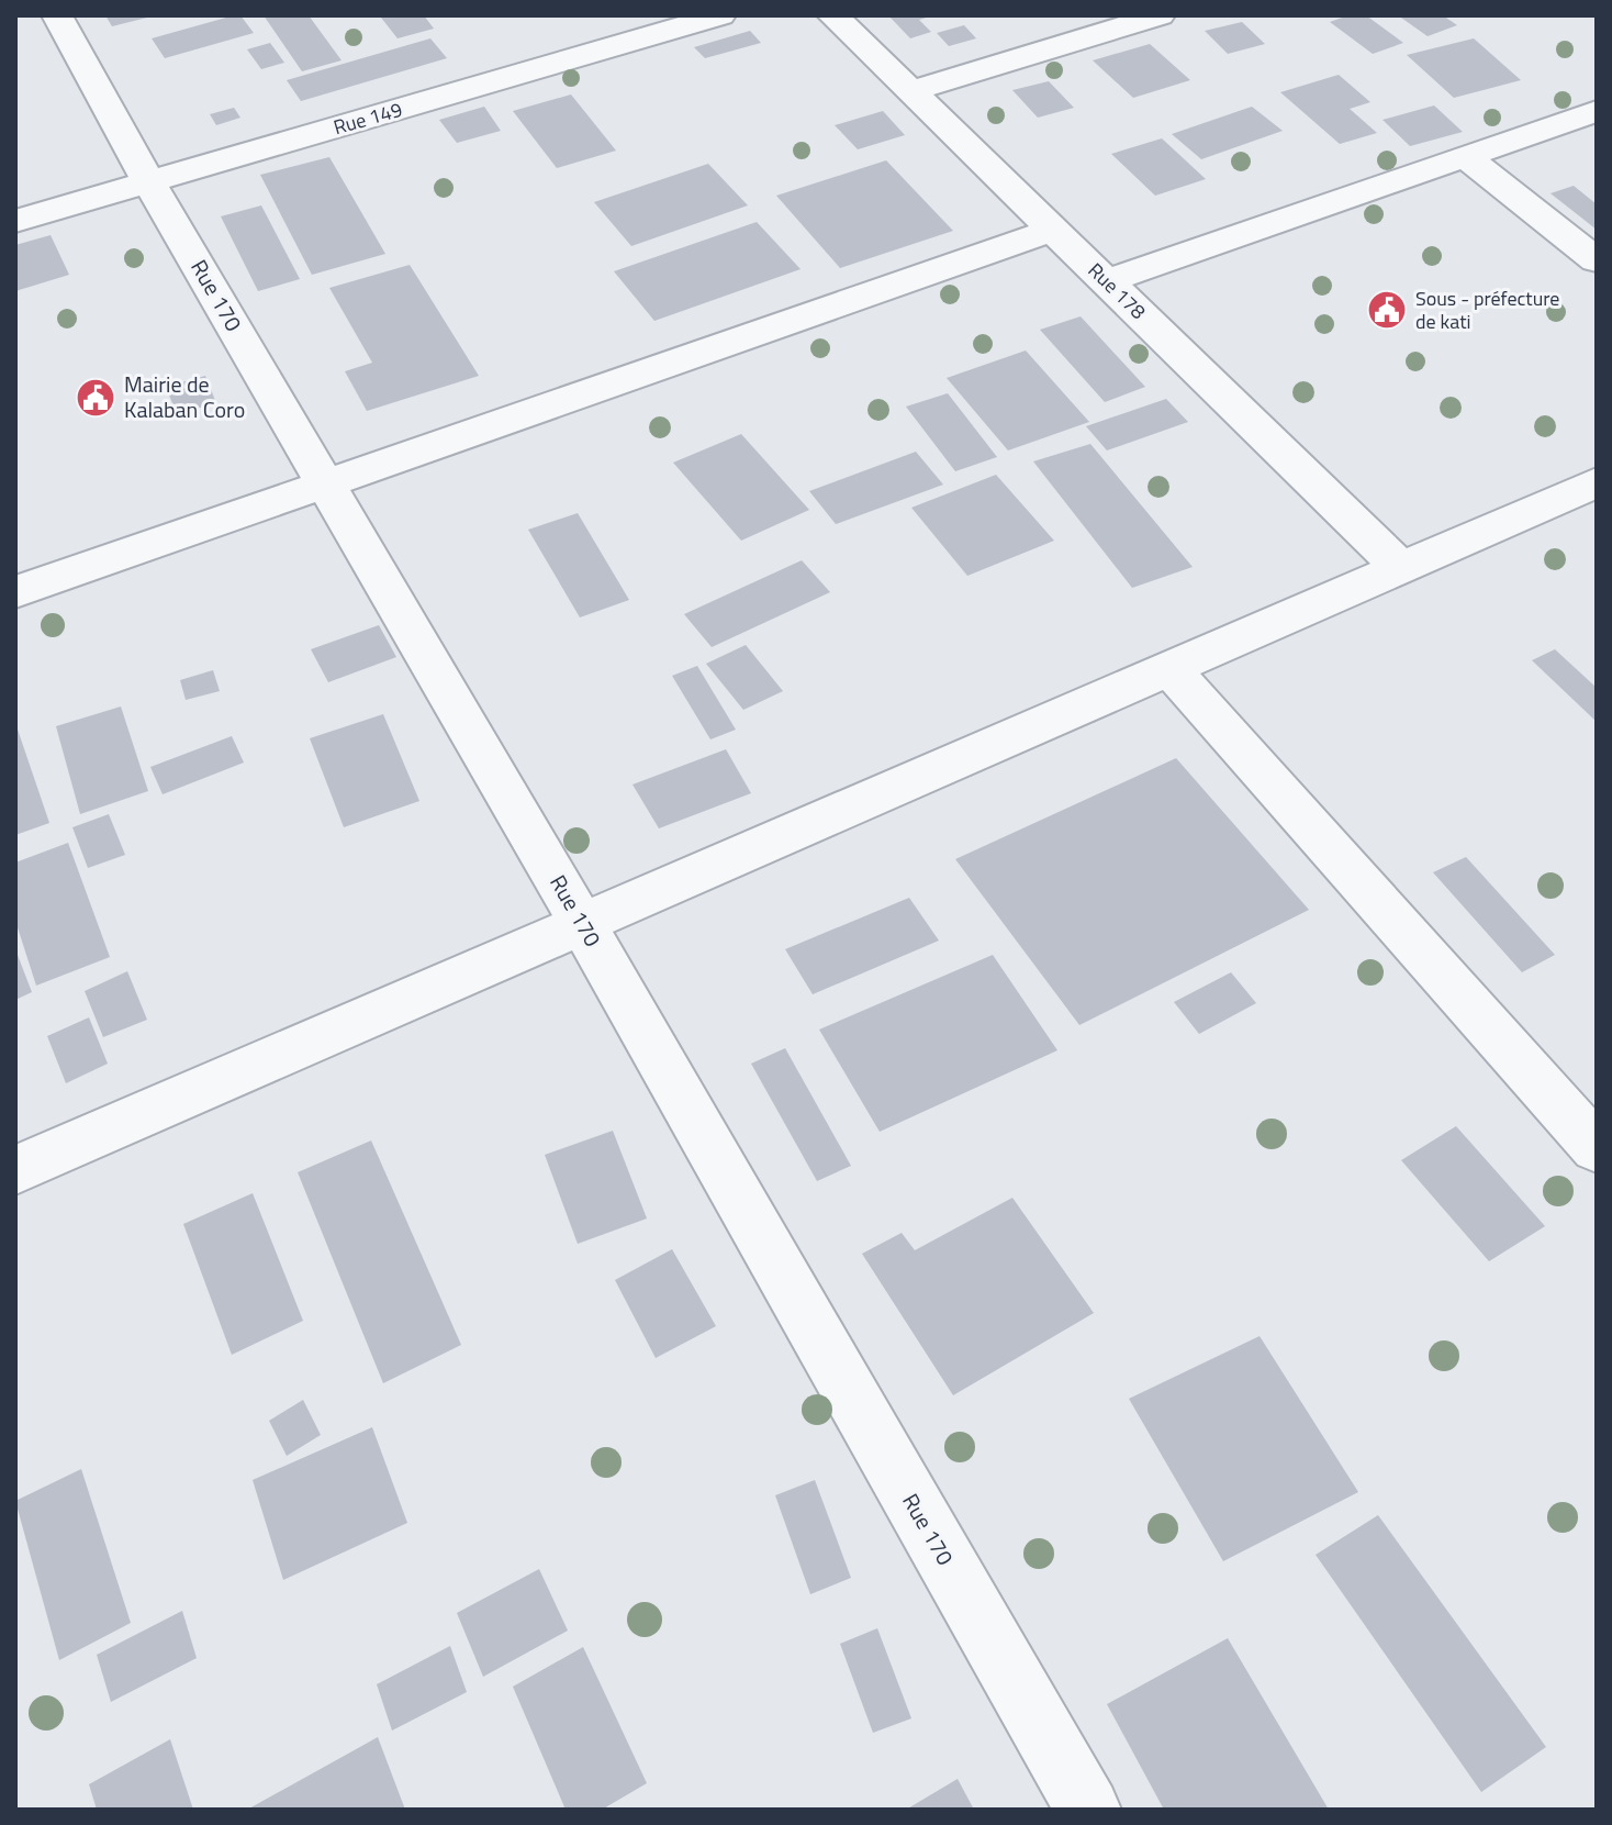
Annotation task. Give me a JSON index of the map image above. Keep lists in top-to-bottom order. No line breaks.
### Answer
{"streets":{"street":["Rue 149","Rue 178","Rue 170"]},"crossings":[["Rue 149","Rue 170"]],"places":{"public building":["Sous - préfecture de kati","Mairie de Kalaban Coro"]}}
